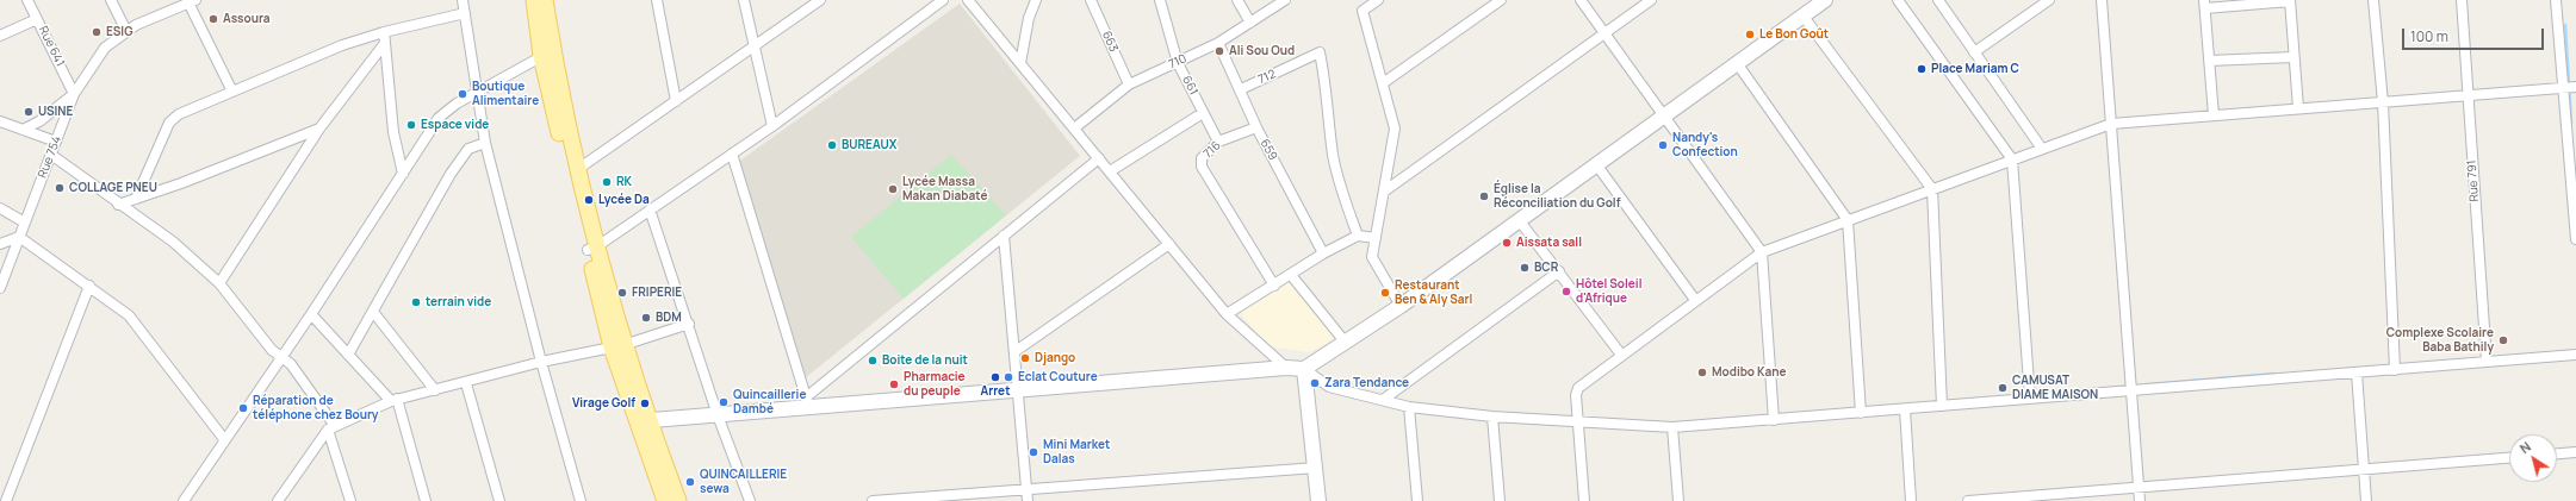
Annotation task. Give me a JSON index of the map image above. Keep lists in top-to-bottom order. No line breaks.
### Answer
{"streets":{"street":["663","Rue 641","710","712","661","716","659","Rue 754","Rue 791"]},"crossings":[["663","710"],["Rue 641","Rue 754"],["710","661"],["710","659"],["712","659"],["661","716"],["716","659"]],"places":["Assoura","ESIG","Le Bon Goût","Ali Sou Oud","Place Mariam C","Boutique Alimentaire","USINE","Espace vide","BUREAUX","Nandy's Confection","RK","COLLAGE PNEU","Lycée Massa Makan Diabaté","Église la Réconciliation du Golf","Lycée Da","Aissata sall","BCR","Hôtel Soleil d'Afrique","FRIPERIE","Restaurant Ben & Aly Sarl","terrain vide","BDM","Complexe Scolaire Baba Bathily","Django","Boite de la nuit","Modibo Kane","Arret","Eclat Couture","Zara Tendance","Pharmacie du peuple","CAMUSAT DIAME MAISON","Quincaillerie Dambé","Virage Golf","Réparation de téléphone chez Boury","Mini Market Dalas","QUINCAILLERIE sewa"],"scale_bar":"100 m","north":"top left"}
